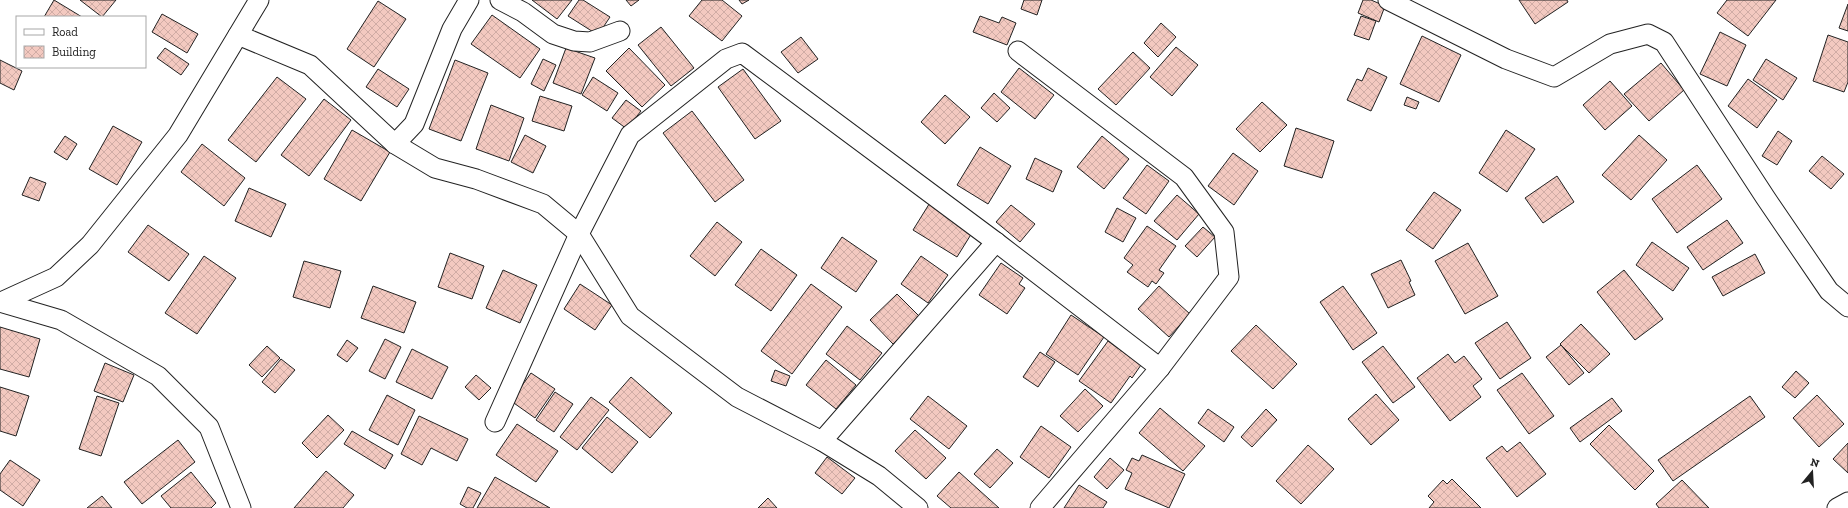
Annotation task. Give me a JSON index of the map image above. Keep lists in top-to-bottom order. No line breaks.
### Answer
{"legend":["Road","Building"],"north":"top"}
